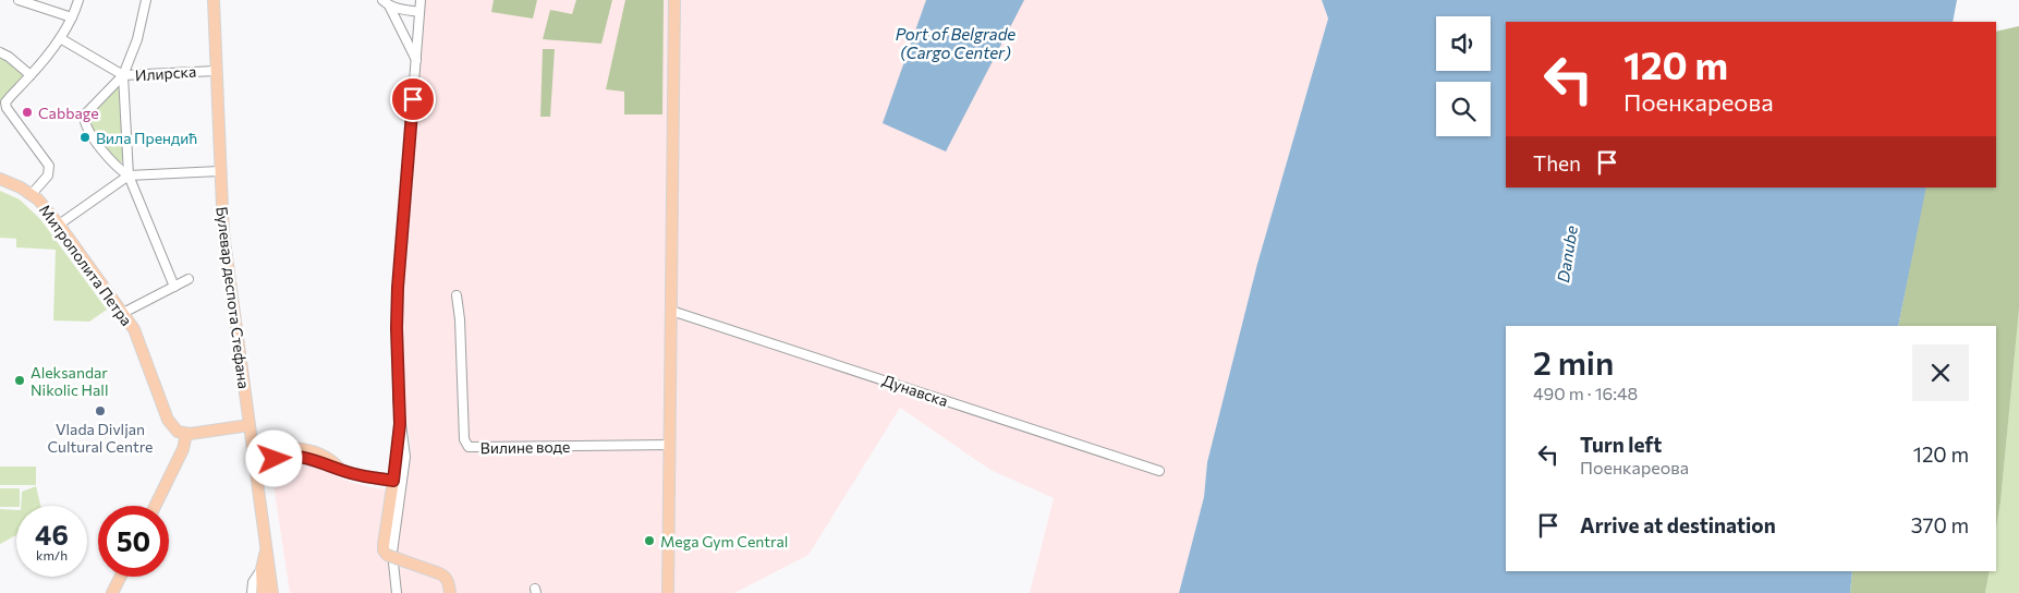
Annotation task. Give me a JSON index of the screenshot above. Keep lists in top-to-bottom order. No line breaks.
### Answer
{"streets":{"main road":["Митрополита Петра","Булевар деспота Стефана"],"street":["Илирска","Дунавска","Вилине воде"]},"crossings":[["Илирска","Булевар деспота Стефана"]],"water":["Port of Belgrade (Cargo Center)","Danube"],"places":["Cabbage","Вила Прендић","Aleksandar Nikolic Hall","Vlada Divljan Cultural Centre","Mega Gym Central"],"page":{"turn":["120 m","Поенкареова"],"then":"Then","heading":["2 min","490 m · 16:48"],"list":[{"name":"Turn left","note":"Поенкареова","value":"120 m"},{"name":"Arrive at destination","value":"370 m"}],"speed":"46 km/h","limit":"50"}}
